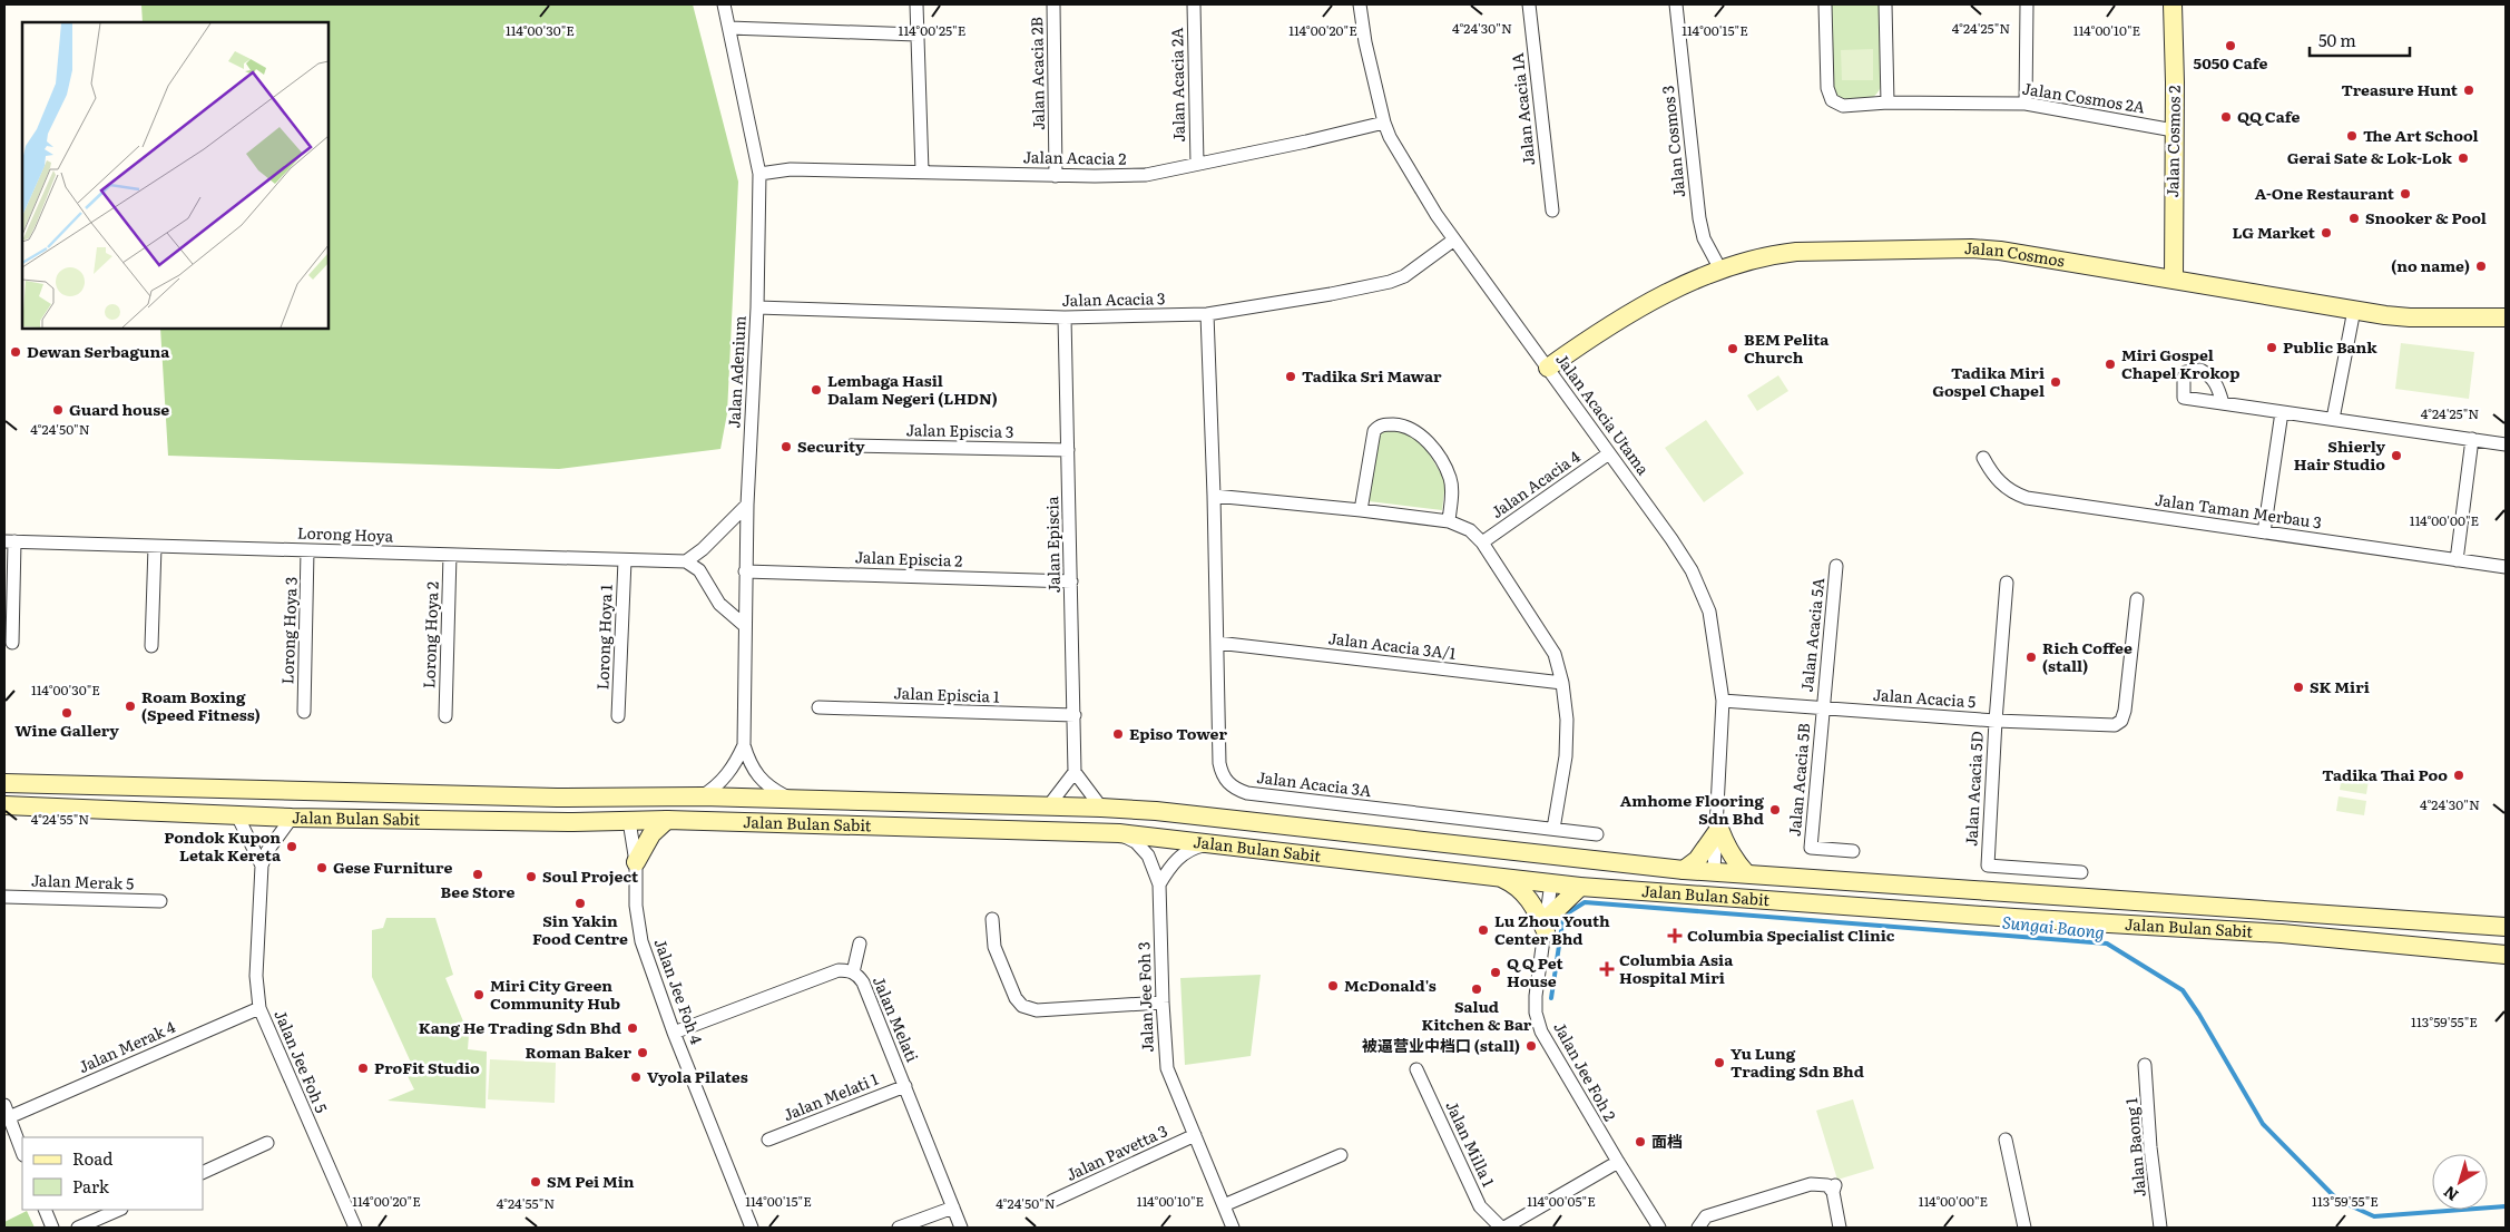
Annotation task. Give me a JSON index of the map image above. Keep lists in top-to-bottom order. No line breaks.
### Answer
{"streets":{"main road":["Jalan Cosmos 2","Jalan Cosmos","Jalan Bulan Sabit"],"street":["Jalan Acacia 2B","Jalan Acacia 2A","Jalan Cosmos 2A","Jalan Acacia 1A","Jalan Cosmos 3","Jalan Acacia 2","Jalan Acacia 3","Jalan Adenium","Jalan Acacia Utama","Jalan Episcia 3","Jalan Acacia 4","Jalan Taman Merbau 3","Lorong Hoya","Jalan Episcia","Jalan Episcia 2","Lorong Hoya 3","Lorong Hoya 2","Jalan Acacia 5A","Lorong Hoya 1","Jalan Acacia 3A/1","Jalan Episcia 1","Jalan Acacia 5","Jalan Acacia 5B","Jalan Acacia 3A","Jalan Acacia 5D","Jalan Merak 5","Jalan Jee Foh 4","Jalan Jee Foh 3","Jalan Melati","Jalan Merak 4","Jalan Jee Foh 5","Jalan Jee Foh 2","Jalan Melati 1","Jalan Milla 1","Jalan Baong 1","Jalan Pavetta 3"]},"crossings":[["Jalan Acacia 2B","Jalan Acacia 2"],["Jalan Acacia 2A","Jalan Acacia 2"],["Jalan Cosmos 2A","Jalan Cosmos 2"],["Jalan Cosmos 3","Jalan Cosmos"],["Jalan Cosmos 2","Jalan Cosmos"],["Jalan Acacia 2","Jalan Adenium"],["Jalan Acacia 2","Jalan Acacia Utama"],["Jalan Cosmos","Jalan Acacia Utama"],["Jalan Acacia 3","Jalan Adenium"],["Jalan Acacia 3","Jalan Acacia Utama"],["Jalan Acacia 3","Jalan Episcia"],["Jalan Acacia 3","Jalan Acacia 3A"],["Jalan Adenium","Jalan Episcia 2"],["Jalan Adenium","Jalan Bulan Sabit"],["Jalan Acacia Utama","Jalan Acacia 4"],["Jalan Acacia Utama","Jalan Acacia 5"],["Jalan Acacia Utama","Jalan Bulan Sabit"],["Jalan Episcia 3","Jalan Episcia"],["Lorong Hoya","Lorong Hoya 3"],["Lorong Hoya","Lorong Hoya 2"],["Lorong Hoya","Lorong Hoya 1"],["Jalan Episcia","Jalan Episcia 2"],["Jalan Episcia","Jalan Episcia 1"],["Jalan Acacia 5A","Jalan Acacia 5"],["Jalan Acacia 5A","Jalan Acacia 5B"],["Jalan Acacia 3A/1","Jalan Acacia 3A"],["Jalan Acacia 5","Jalan Acacia 5B"],["Jalan Acacia 5","Jalan Acacia 5D"],["Jalan Bulan Sabit","Jalan Jee Foh 4"],["Jalan Bulan Sabit","Jalan Jee Foh 3"],["Jalan Bulan Sabit","Jalan Jee Foh 5"],["Jalan Bulan Sabit","Jalan Jee Foh 2"],["Jalan Jee Foh 4","Jalan Melati"],["Jalan Jee Foh 3","Jalan Pavetta 3"],["Jalan Melati","Jalan Melati 1"],["Jalan Merak 4","Jalan Jee Foh 5"]],"water":["Sungai Baong"],"places":{"other":["5050 Cafe","Treasure Hunt","QQ Cafe","The Art School","Gerai Sate & Lok-Lok","A-One Restaurant","Snooker & Pool","LG Market","(no name)","Public Bank","BEM Pelita Church","Dewan Serbaguna","Miri Gospel Chapel Krokop","Tadika Sri Mawar","Tadika Miri Gospel Chapel","Lembaga Hasil Dalam Negeri (LHDN)","Guard house","Security","Shierly Hair Studio","Rich Coffee (stall)","SK Miri","Roam Boxing (Speed Fitness)","Wine Gallery","Episo Tower","Tadika Thai Poo","Amhome Flooring Sdn Bhd","Pondok Kupon Letak Kereta","Gese Furniture","Bee Store","Soul Project","Sin Yakin Food Centre","Lu Zhou Youth Center Bhd","Q Q Pet House","McDonald's","Salud Kitchen & Bar","Miri City Green Community Hub","Kang He Trading Sdn Bhd","被逼营业中档口 (stall)","Roman Baker","Yu Lung Trading Sdn Bhd","ProFit Studio","Vyola Pilates","面档","SM Pei Min"],"health":["Columbia Specialist Clinic","Columbia Asia Hospital Miri"]},"legend":["Road","Park"],"scale_bar":"50 m","north":"bottom left","coordinates":["4°24'30\"N","4°24'25\"N","114°00'25\"E","114°00'30\"E","114°00'20\"E","114°00'15\"E","114°00'10\"E","4°24'50\"N","114°00'00\"E","4°24'55\"N","113°59'55\"E","114°00'05\"E"]}
